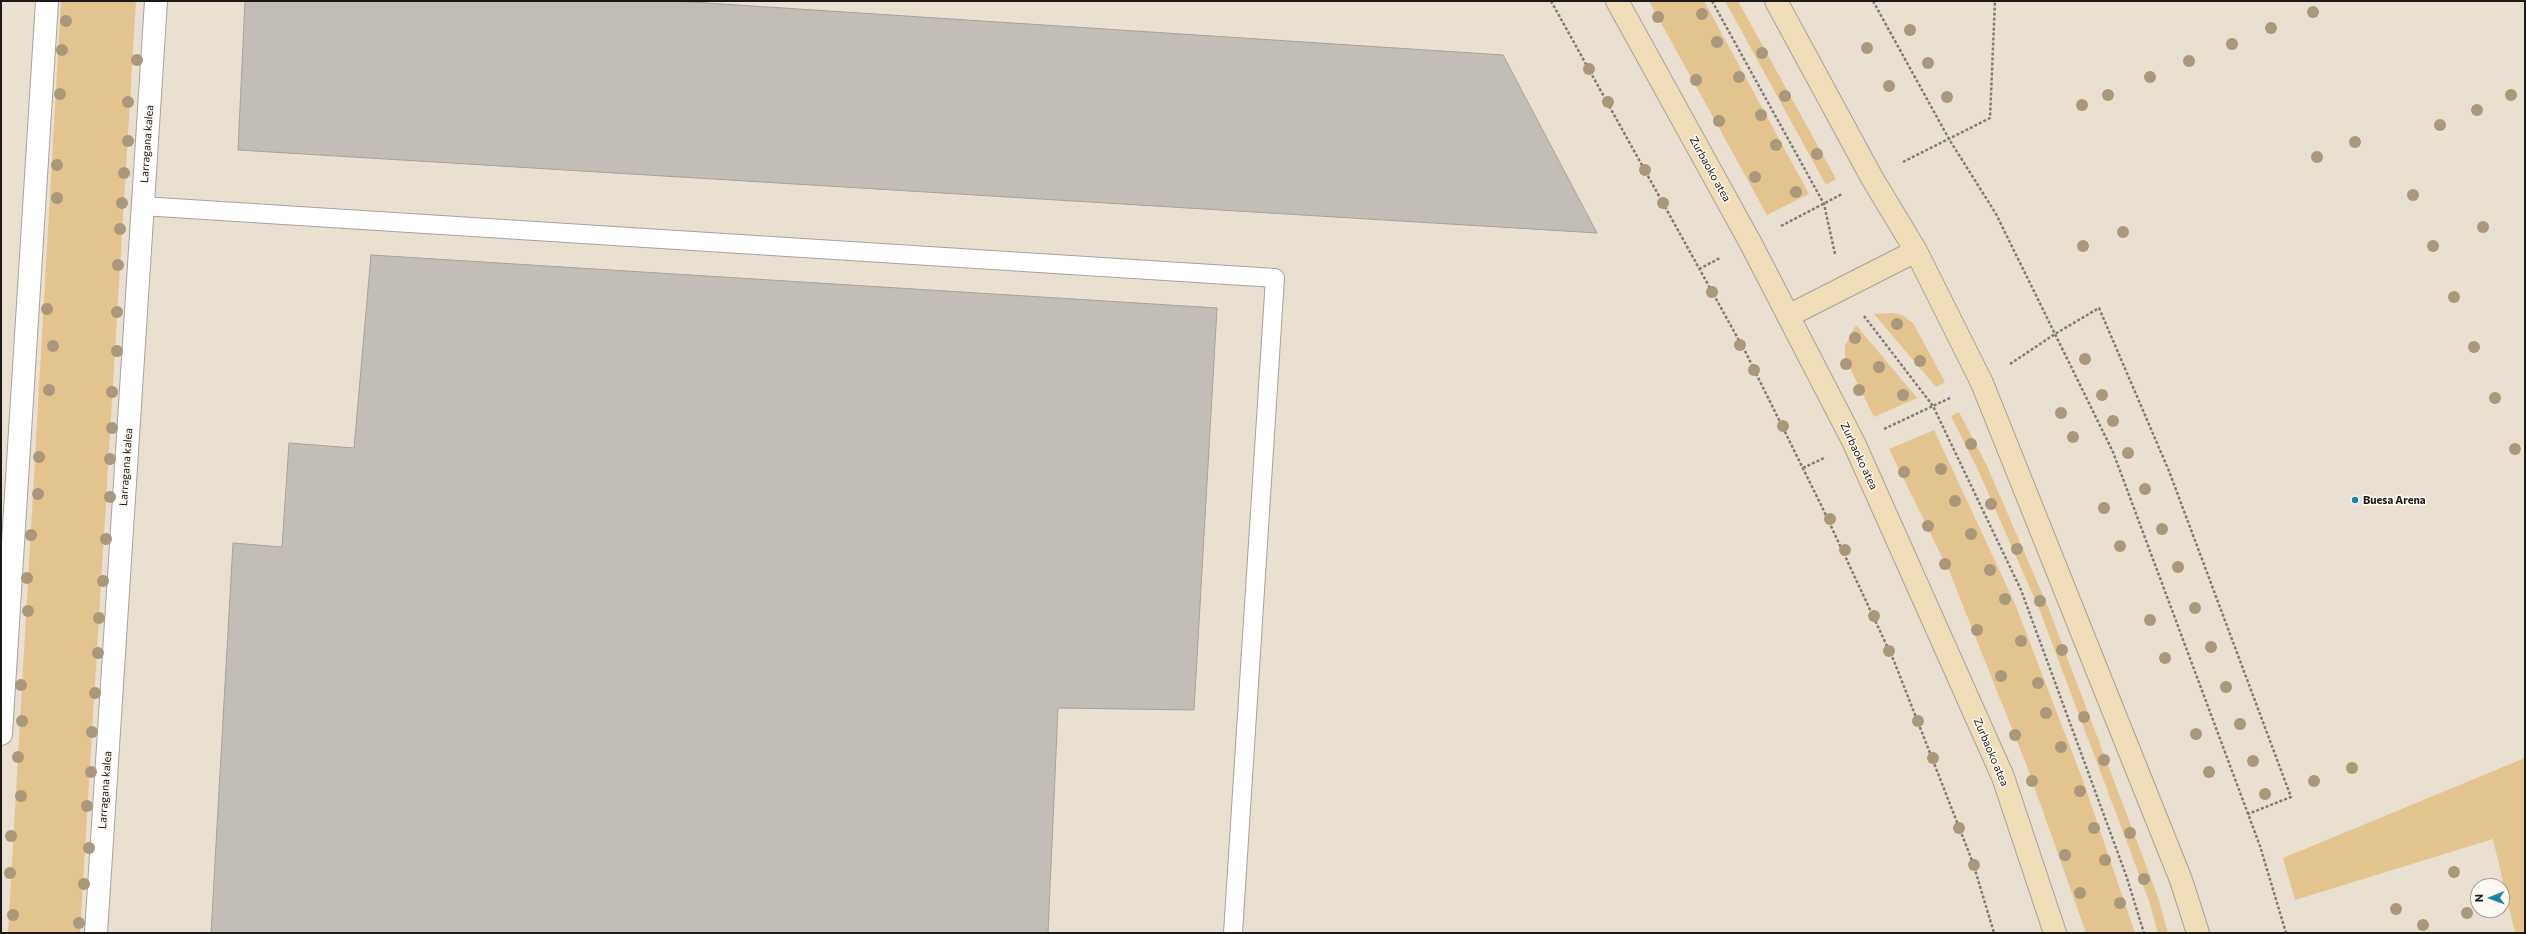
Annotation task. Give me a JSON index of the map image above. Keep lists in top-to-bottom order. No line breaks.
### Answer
{"streets":{"street":["Larragana kalea","Zurbaoko atea"]},"places":["Buesa Arena"],"north":"left"}
